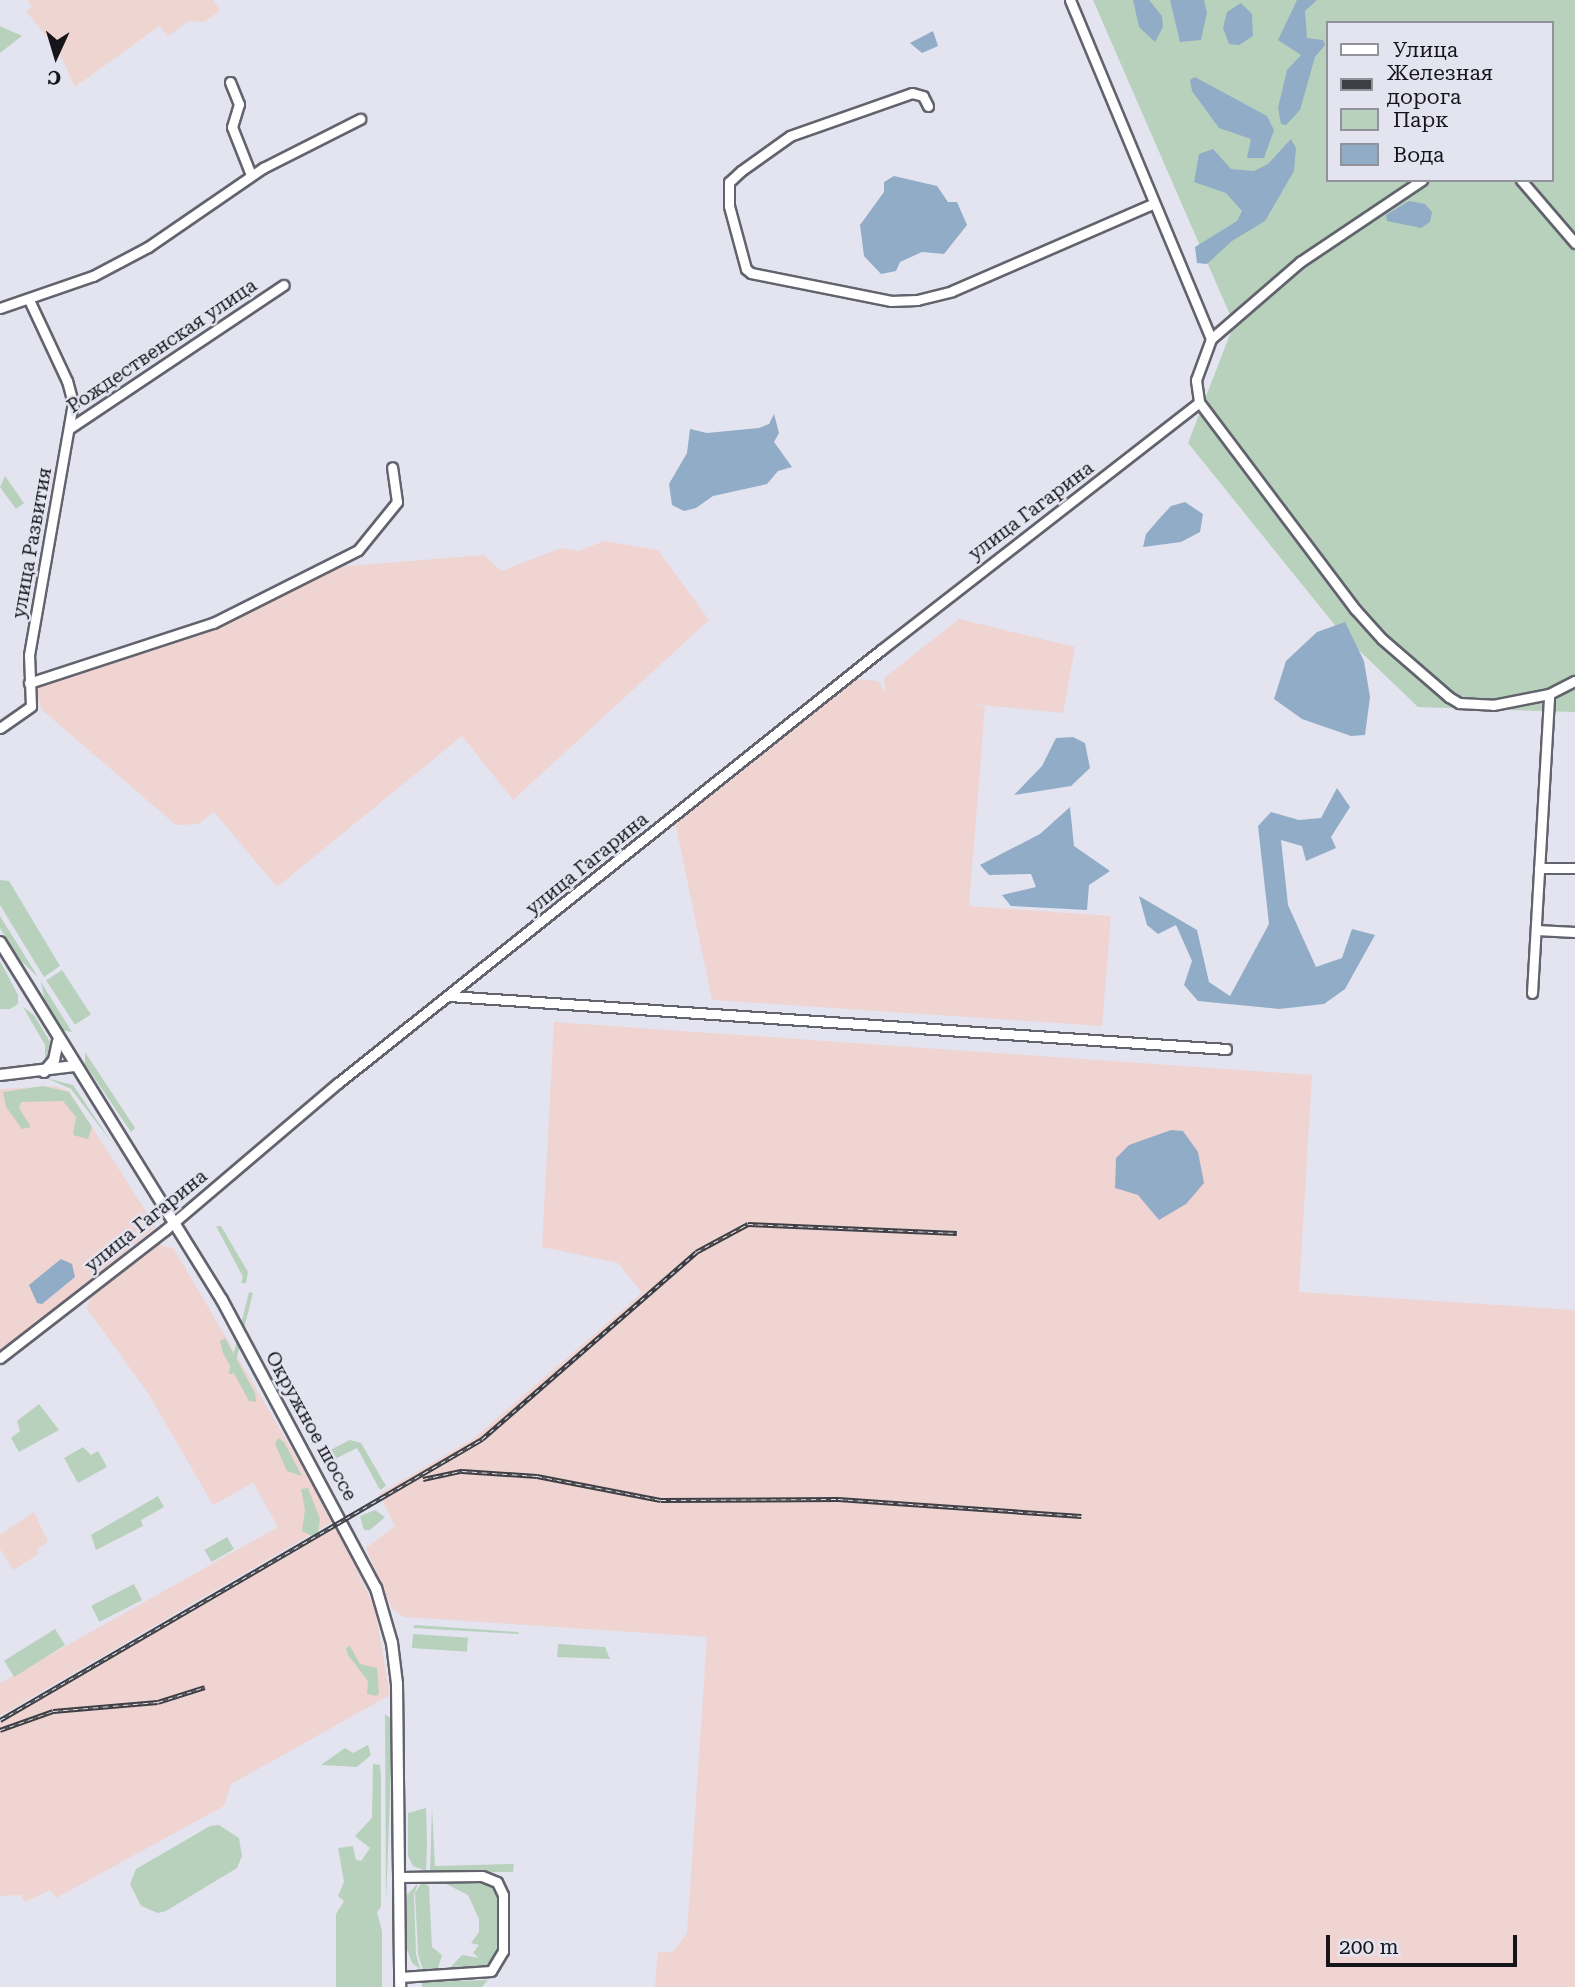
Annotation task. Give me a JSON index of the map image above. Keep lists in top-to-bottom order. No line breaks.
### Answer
{"streets":{"main road":["Окружное шоссе"],"street":["Рождественская улица","улица Гагарина","улица Развития"]},"crossings":[["Рождественская улица","улица Развития"],["улица Гагарина","Окружное шоссе"]],"legend":["Улица","Железная дорога","Парк","Вода"],"scale_bar":"200 m","north":"bottom"}
